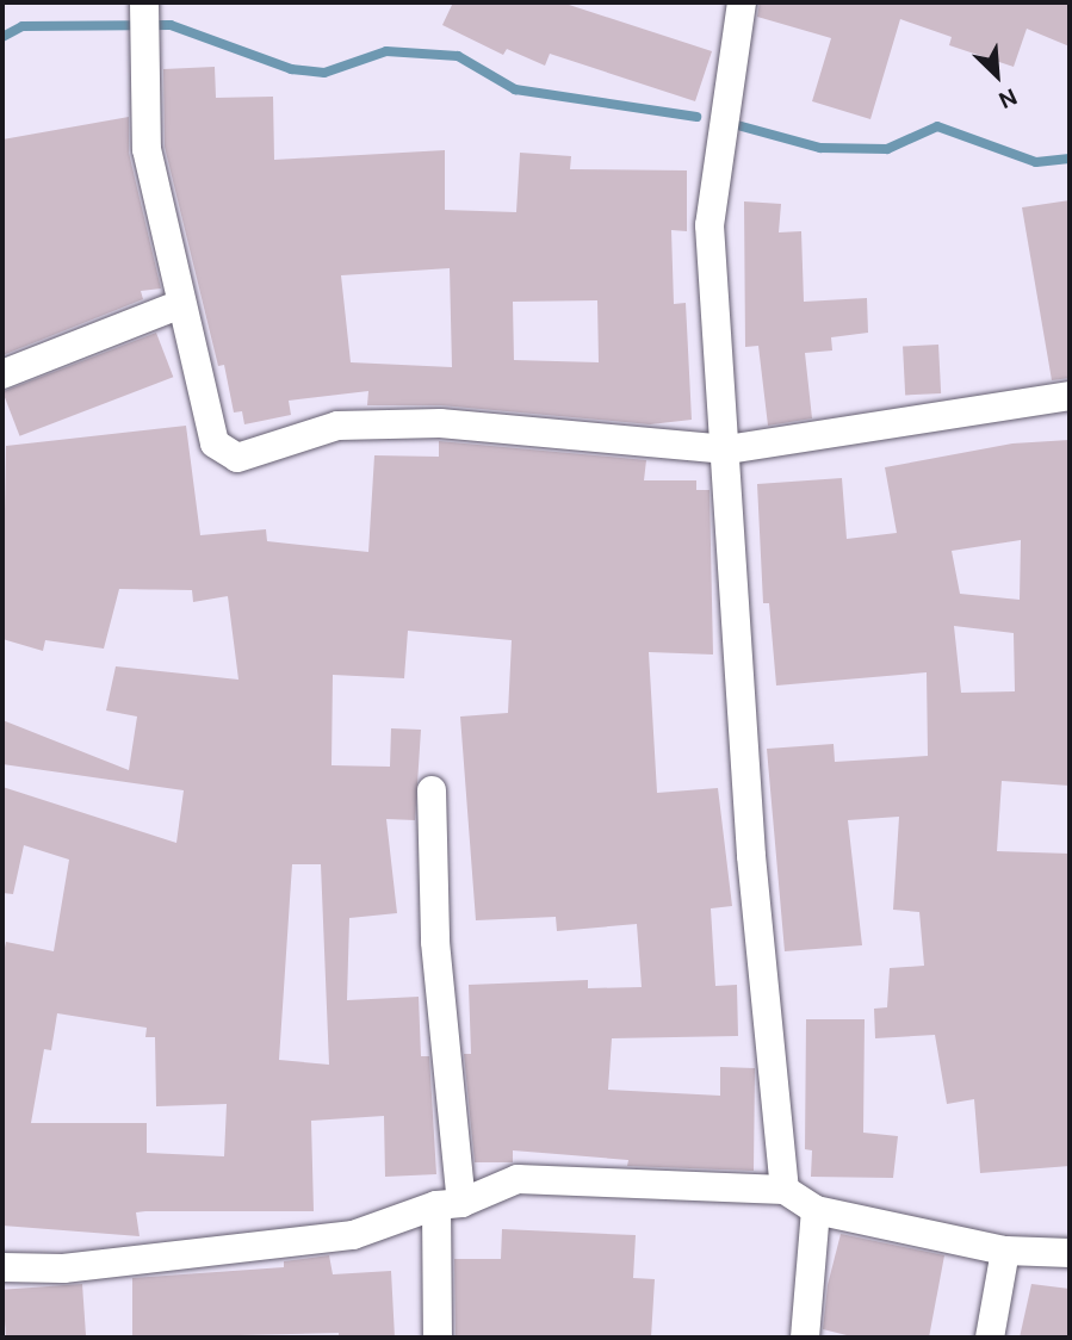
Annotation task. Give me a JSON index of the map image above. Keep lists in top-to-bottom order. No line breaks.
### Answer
{"north":"bottom right"}
